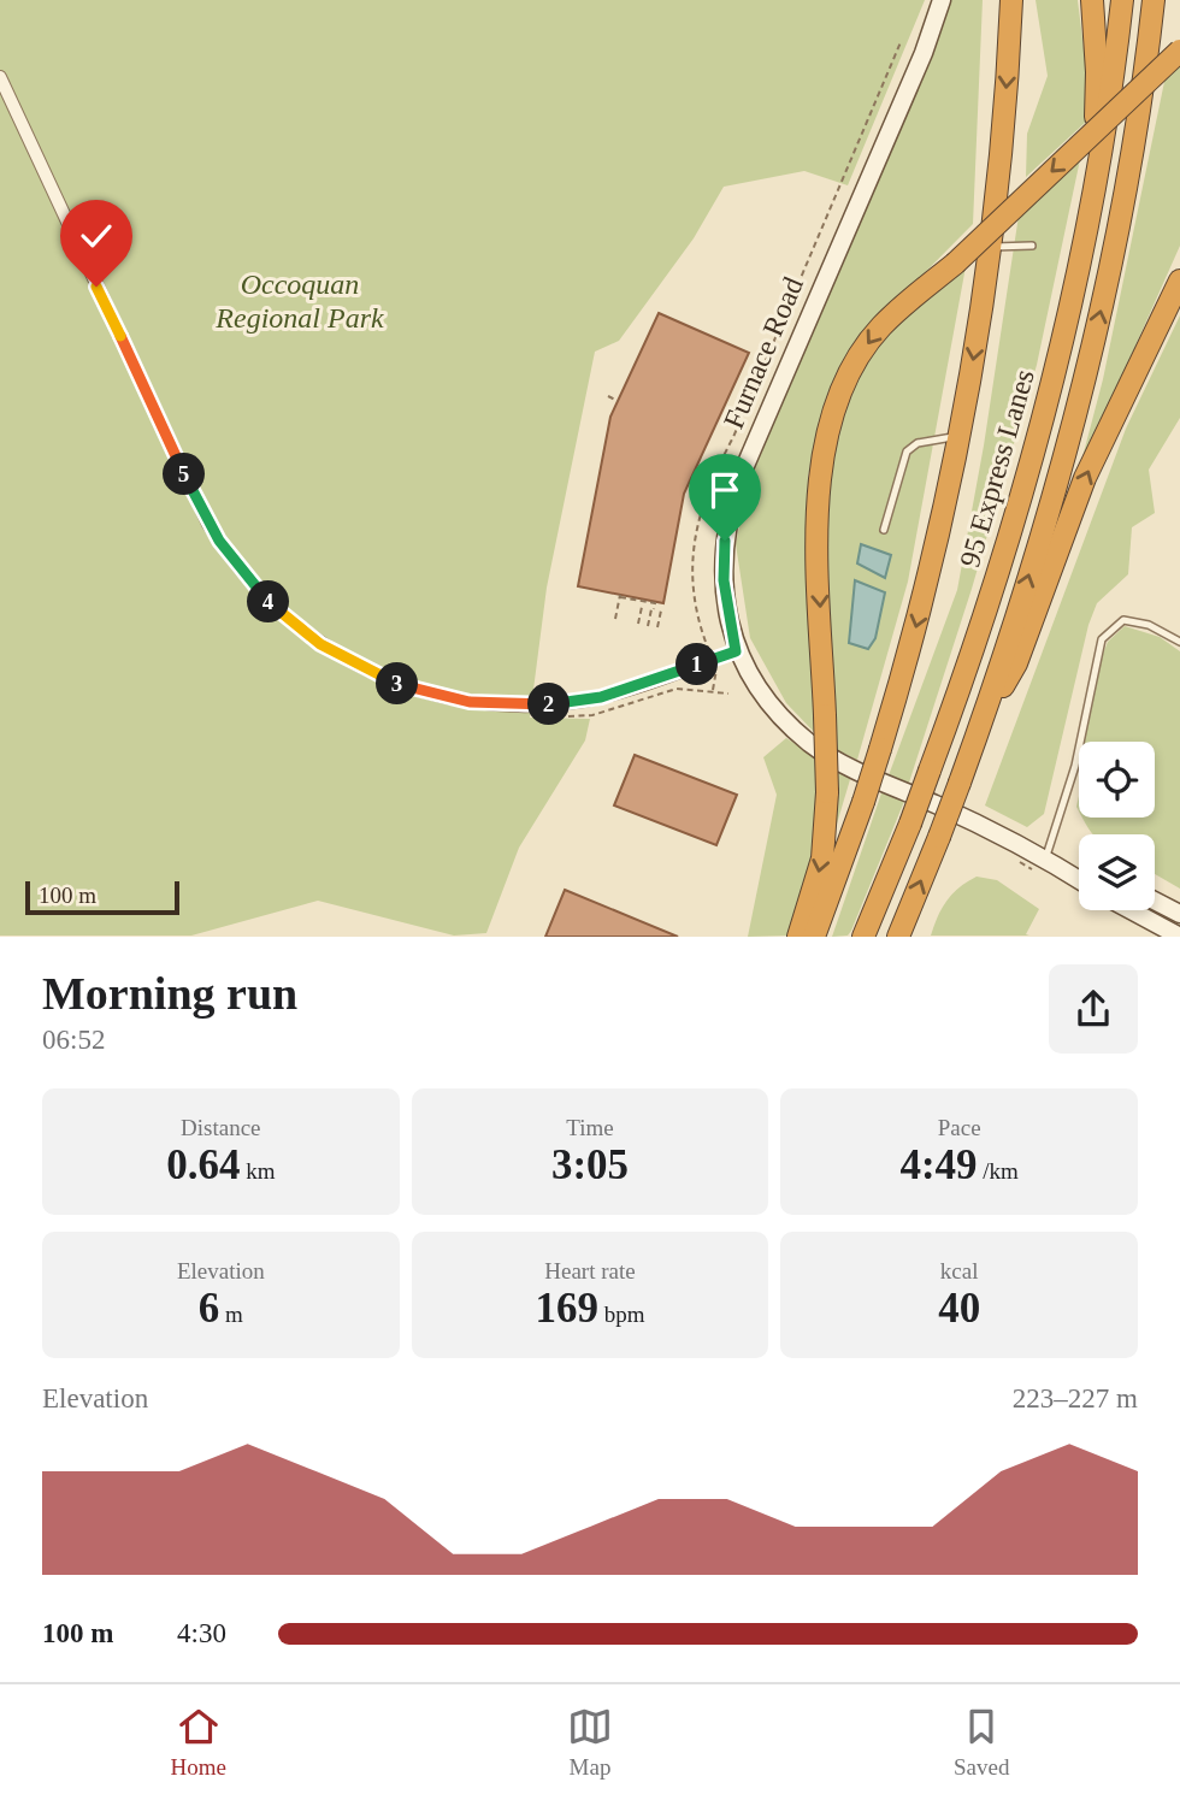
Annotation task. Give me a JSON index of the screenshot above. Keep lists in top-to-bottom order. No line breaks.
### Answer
{"streets":{"highway":["95 Express Lanes"],"main road":["Furnace Road"]},"parks":["Occoquan Regional Park"],"scale_bar":"100 m","page":{"pins":["5","4","1","3","2"],"scale":"100 m","heading":["Morning run","06:52"],"stats":[["Distance","0.64 km"],["Time","3:05"],["Pace","4:49 /km"],["Elevation","6 m"],["Heart rate","169 bpm"],["kcal","40"]],"chart":["Elevation","223–227 m"],"list":[{"name":"100 m","note":"4:30"}],"tabs":["Home","Map","Saved"]}}
